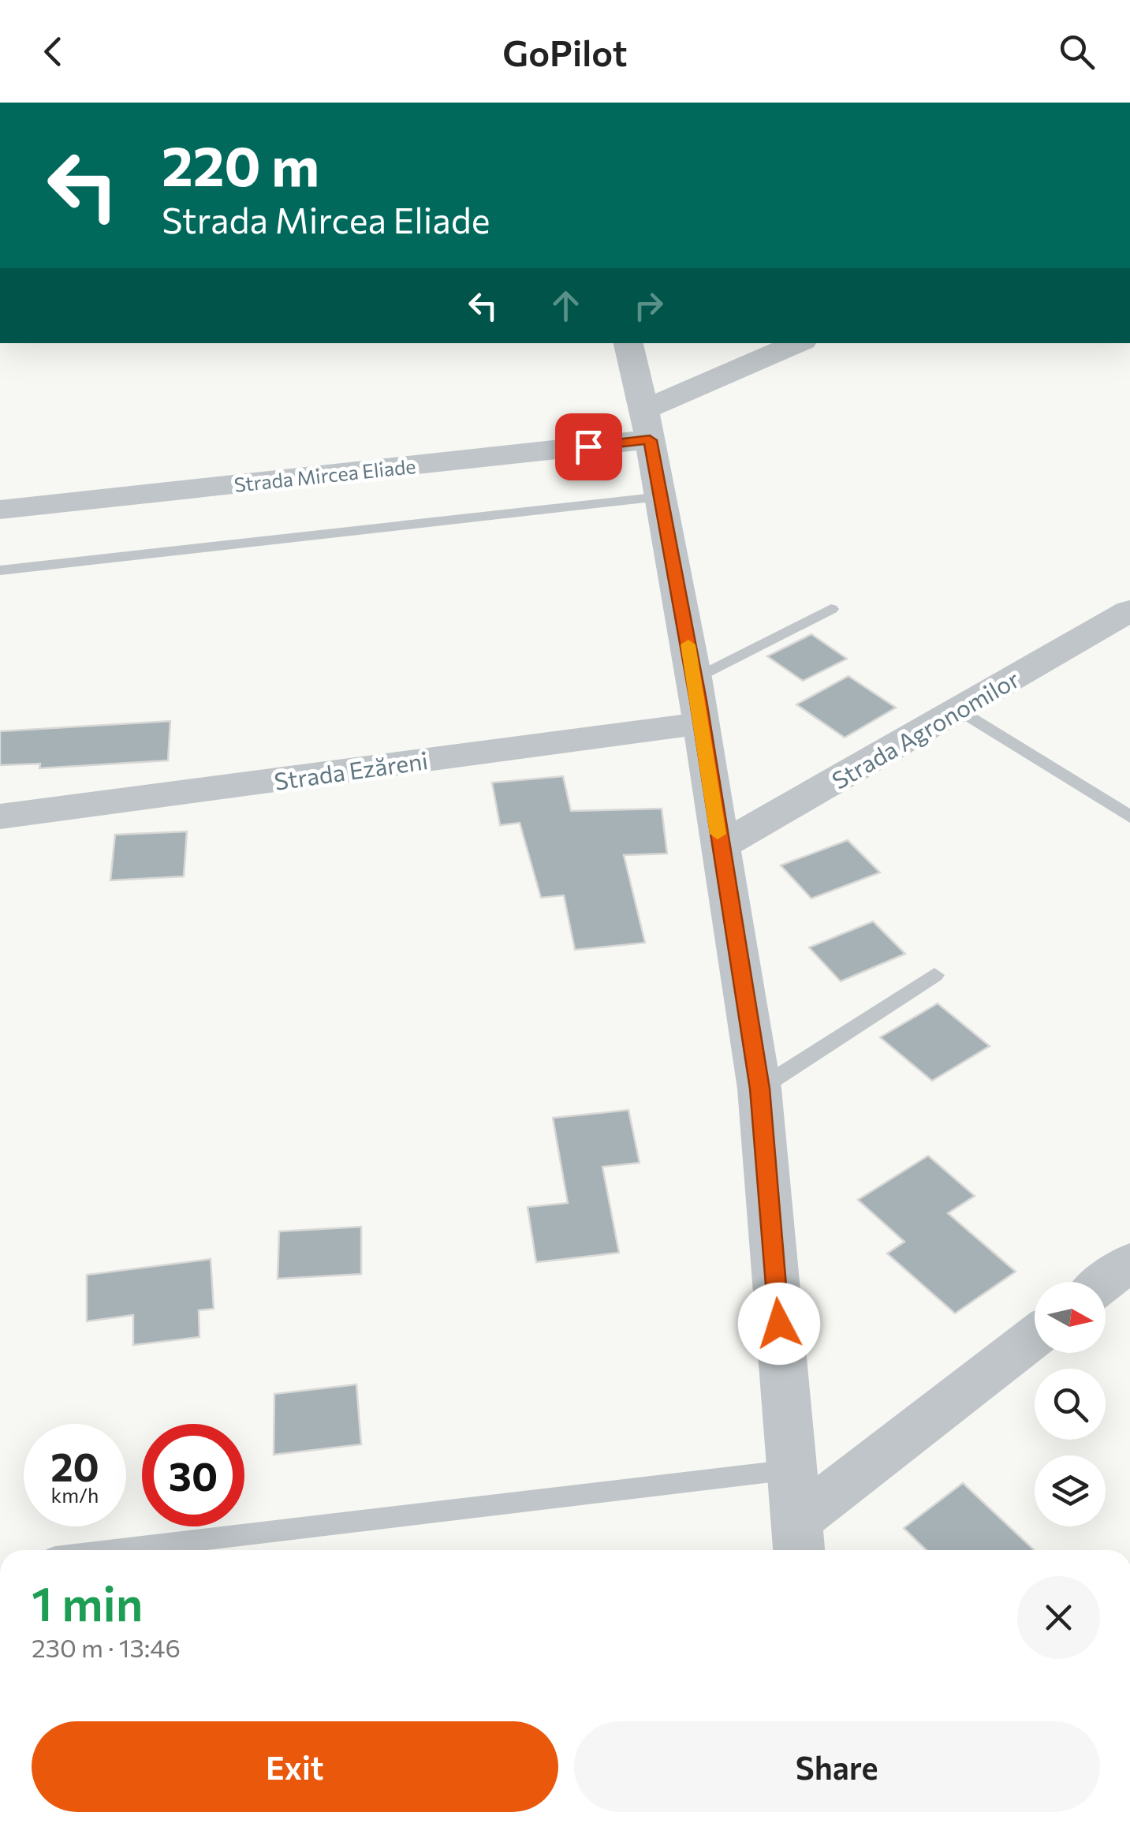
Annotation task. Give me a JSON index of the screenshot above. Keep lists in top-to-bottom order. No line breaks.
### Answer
{"streets":{"street":["Strada Mircea Eliade","Strada Agronomilor","Strada Ezăreni"]},"north":"right","page":{"header":"GoPilot","turn":["220 m","Strada Mircea Eliade"],"speed":"20 km/h","limit":"30","heading":["1 min","230 m · 13:46"],"buttons":["Exit","Share"]}}
